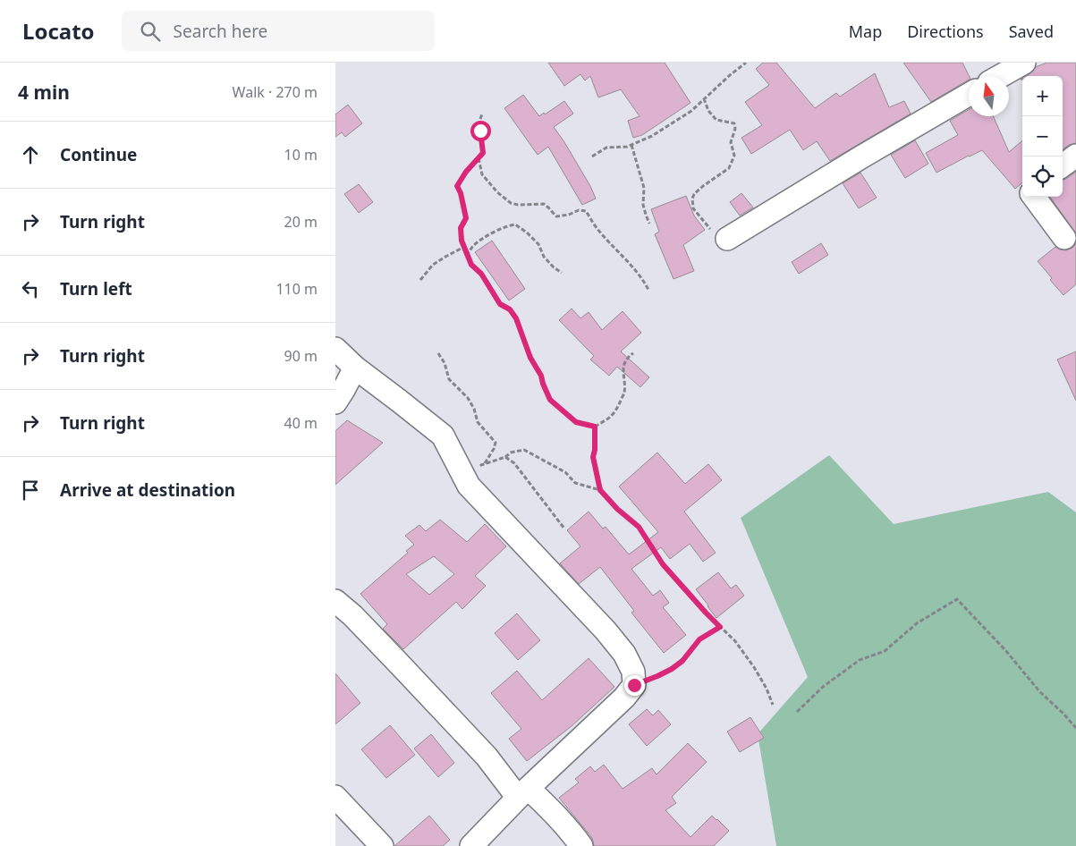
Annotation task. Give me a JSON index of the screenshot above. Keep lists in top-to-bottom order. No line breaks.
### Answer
{"north":"top","page":{"header":"Locato","search":"Search here","nav":["Map","Directions","Saved"],"heading":["4 min","Walk · 270 m"],"map_buttons":["+","−"],"list":[["Continue","10 m"],["Turn right","20 m"],["Turn left","110 m"],["Turn right","90 m"],["Turn right","40 m"],"Arrive at destination"]}}
